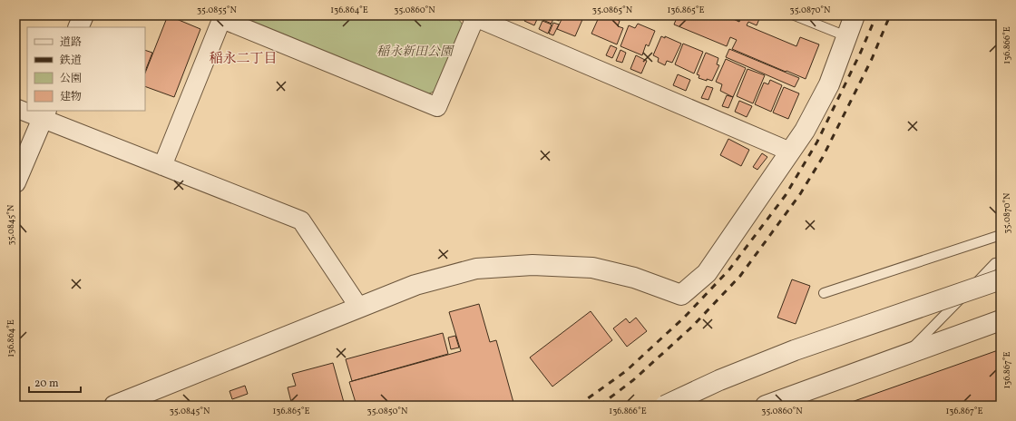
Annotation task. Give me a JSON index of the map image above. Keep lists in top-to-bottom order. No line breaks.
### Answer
{"districts":["稲永二丁目"],"parks":["稲永新田公園"],"legend":["道路","鉄道","公園","建物"],"scale_bar":"20 m","coordinates":["35.0855°N","136.864°E","35.0860°N","35.0865°N","136.865°E","35.0870°N","136.866°E","35.0845°N","136.867°E","35.0850°N"]}
